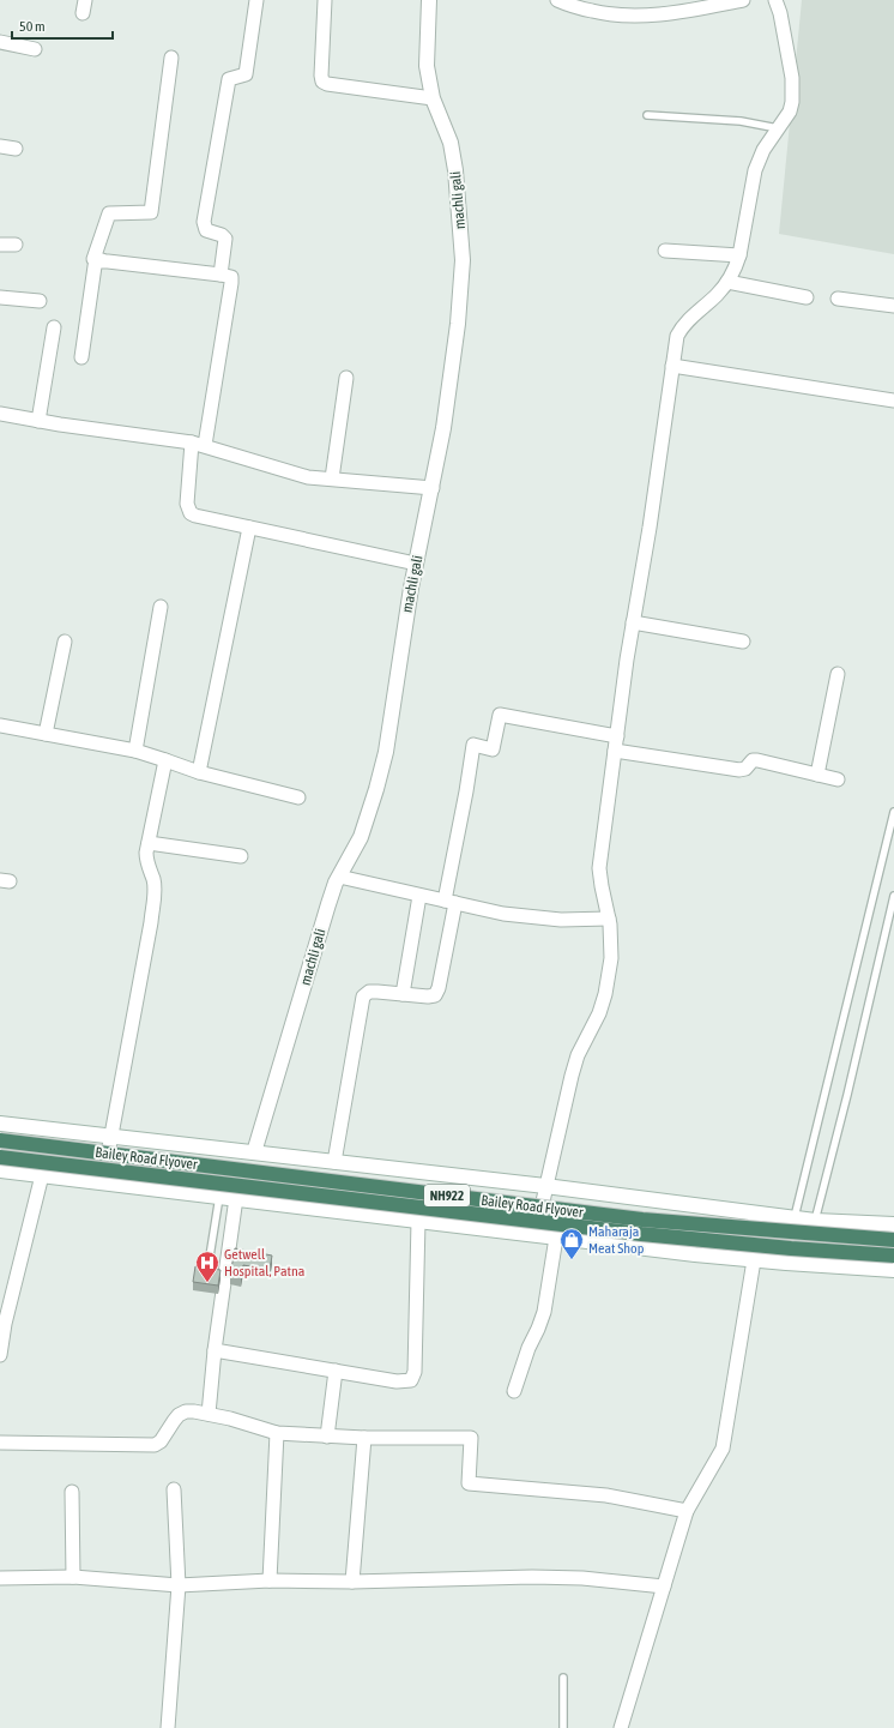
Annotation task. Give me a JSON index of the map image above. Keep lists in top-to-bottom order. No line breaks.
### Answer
{"streets":{"highway":["Bailey Road Flyover","NH922"],"main road":["machli gali"]},"places":{"shop":["Maharaja Meat Shop"],"hospital":["Getwell Hospital, Patna"]},"scale_bar":"50 m"}
